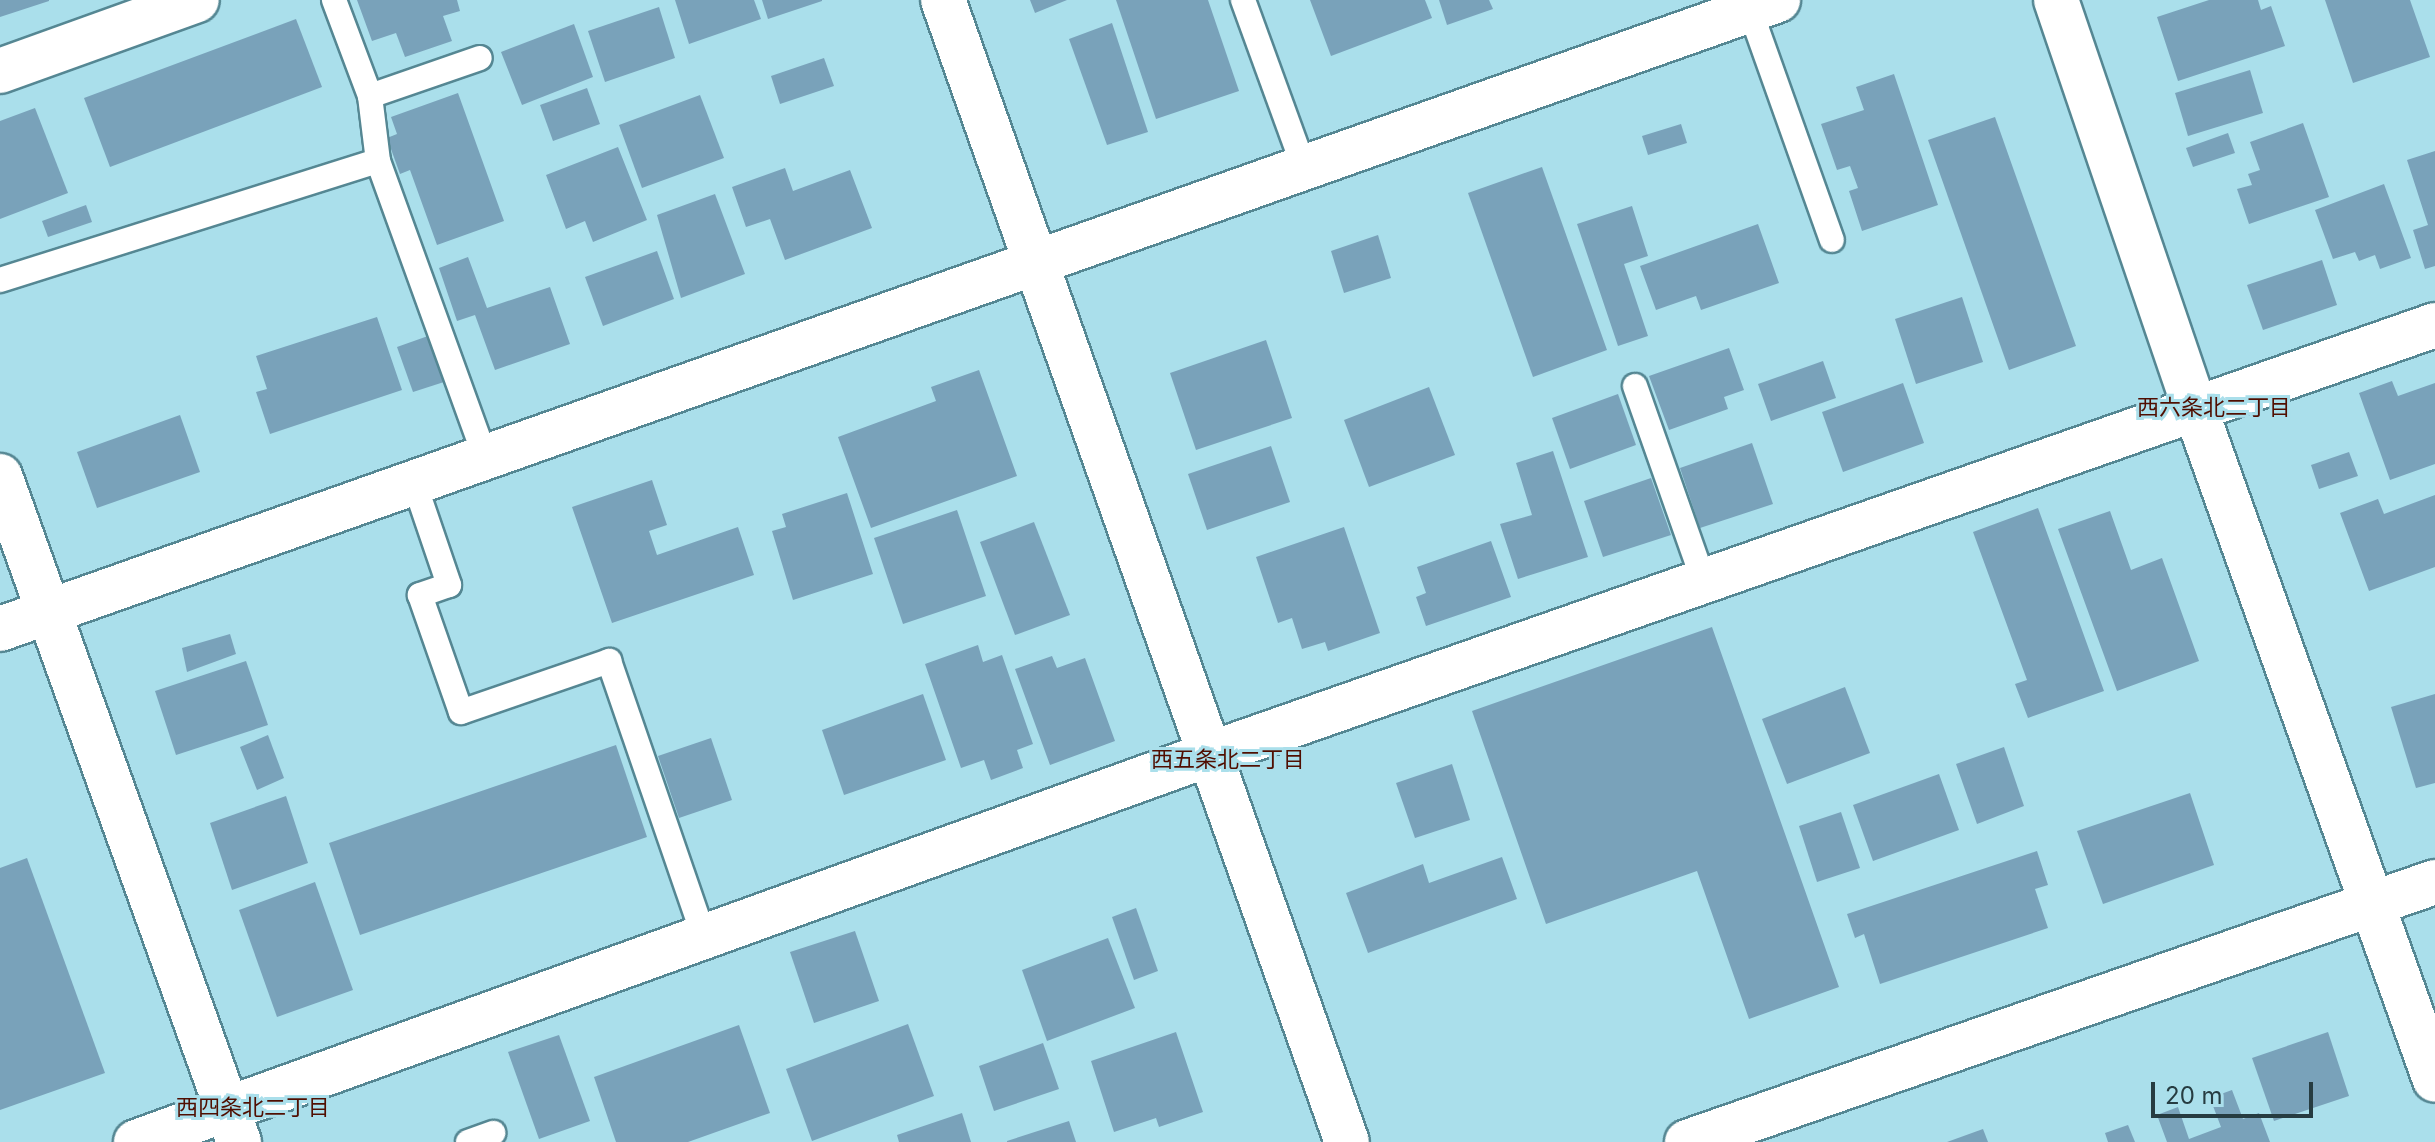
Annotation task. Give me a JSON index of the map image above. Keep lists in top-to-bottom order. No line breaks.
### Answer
{"districts":["西六条北二丁目","西五条北二丁目","西四条北二丁目"],"scale_bar":"20 m"}
